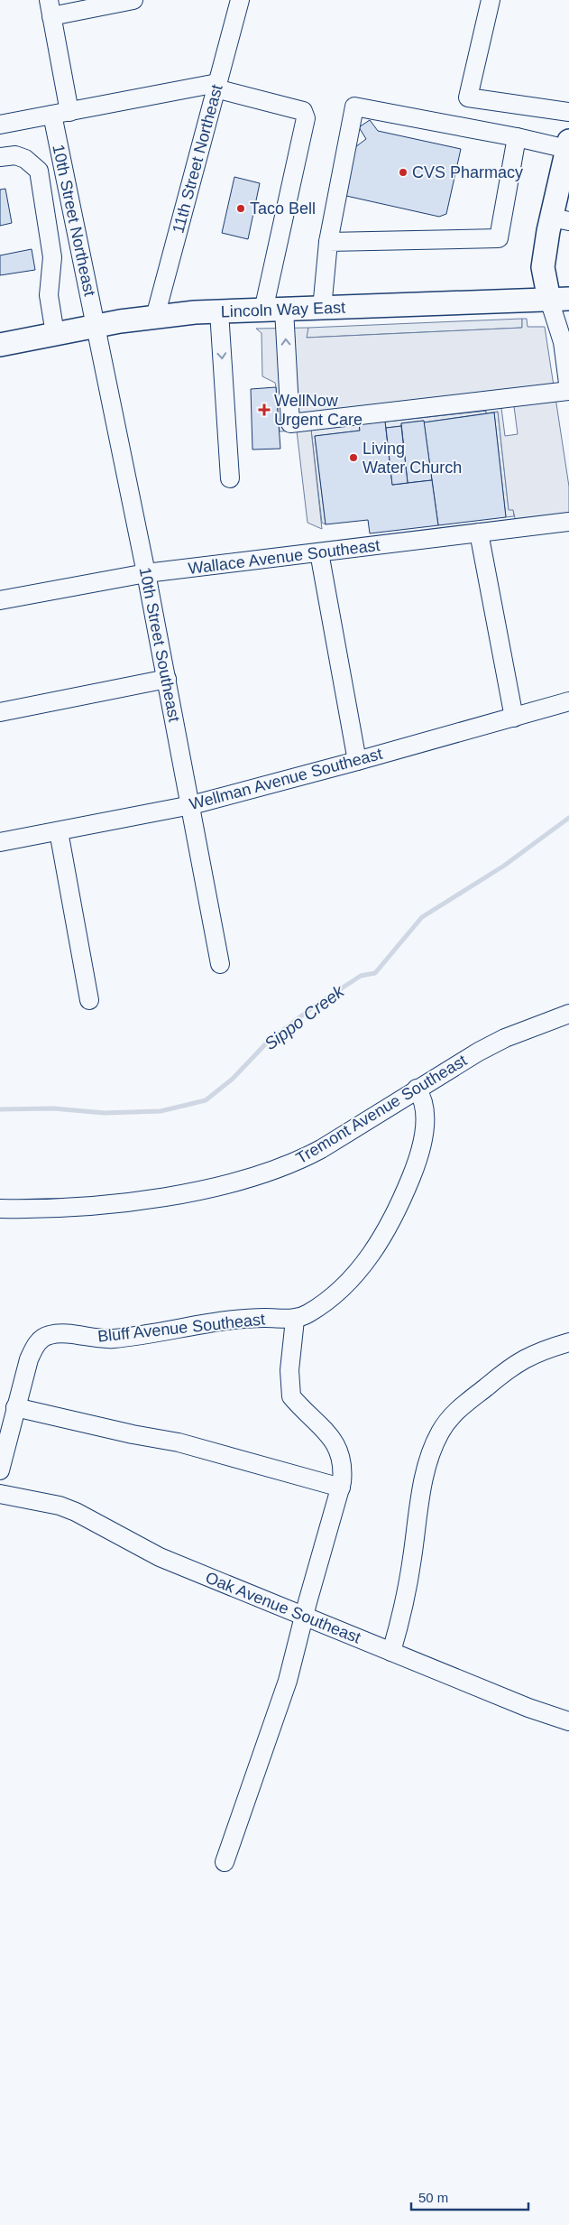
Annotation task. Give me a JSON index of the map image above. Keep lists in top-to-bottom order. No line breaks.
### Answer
{"streets":{"main road":["Lincoln Way East"],"street":["11th Street Northeast","10th Street Northeast","Wallace Avenue Southeast","10th Street Southeast","Wellman Avenue Southeast","Tremont Avenue Southeast","Bluff Avenue Southeast","Oak Avenue Southeast"]},"crossings":[["11th Street Northeast","Lincoln Way East"],["10th Street Northeast","Lincoln Way East"],["10th Street Northeast","10th Street Southeast"],["Lincoln Way East","10th Street Southeast"],["Wallace Avenue Southeast","10th Street Southeast"],["10th Street Southeast","Wellman Avenue Southeast"]],"water":["Sippo Creek"],"places":{"other":["CVS Pharmacy","Taco Bell","Living Water Church"],"health":["WellNow Urgent Care"]},"scale_bar":"50 m"}
